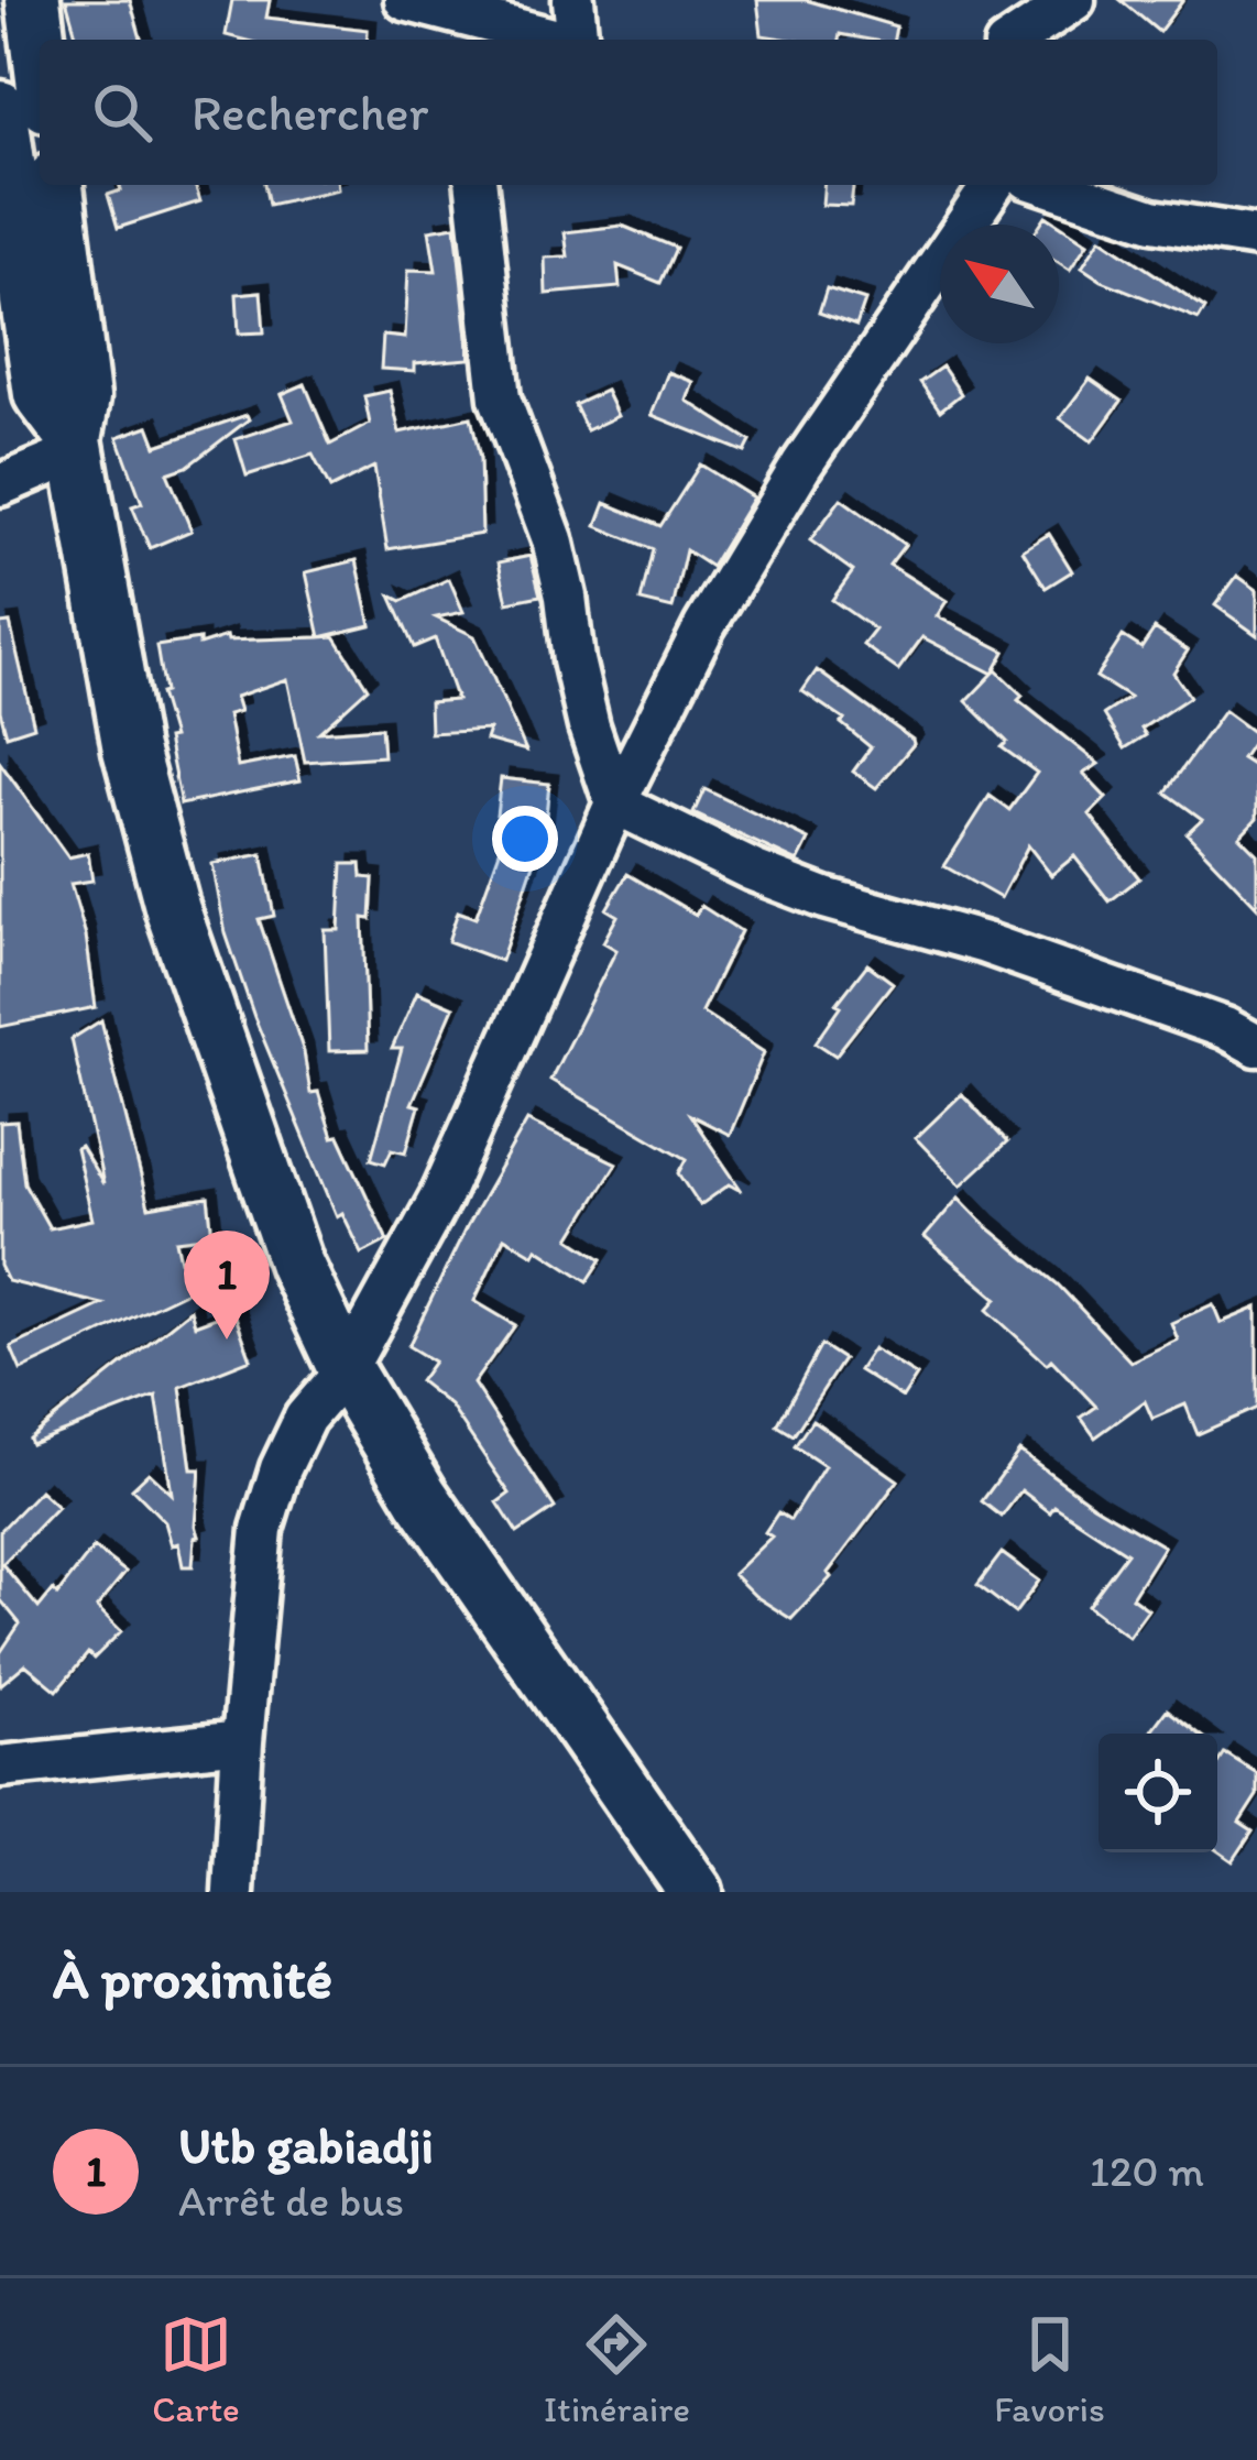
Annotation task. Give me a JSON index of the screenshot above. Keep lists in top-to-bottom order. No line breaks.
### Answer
{"north":"top left","page":{"search":"Rechercher","pins":"1","heading":"À proximité","list":[{"mark":"1","name":"Utb gabiadji","note":"Arrêt de bus","value":"120 m"}],"nav":["Carte","Itinéraire","Favoris"]}}
